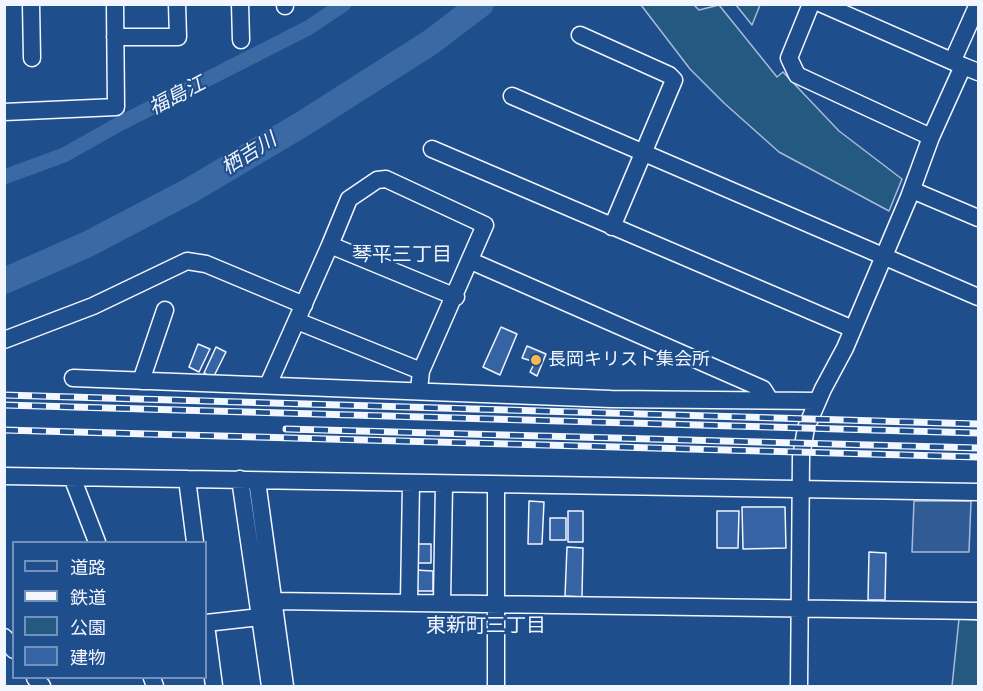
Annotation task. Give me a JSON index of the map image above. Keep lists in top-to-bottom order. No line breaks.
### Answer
{"districts":["琴平三丁目","東新町三丁目"],"water":["福島江","栖吉川"],"places":["長岡キリスト集会所"],"legend":["道路","鉄道","公園","建物"]}
